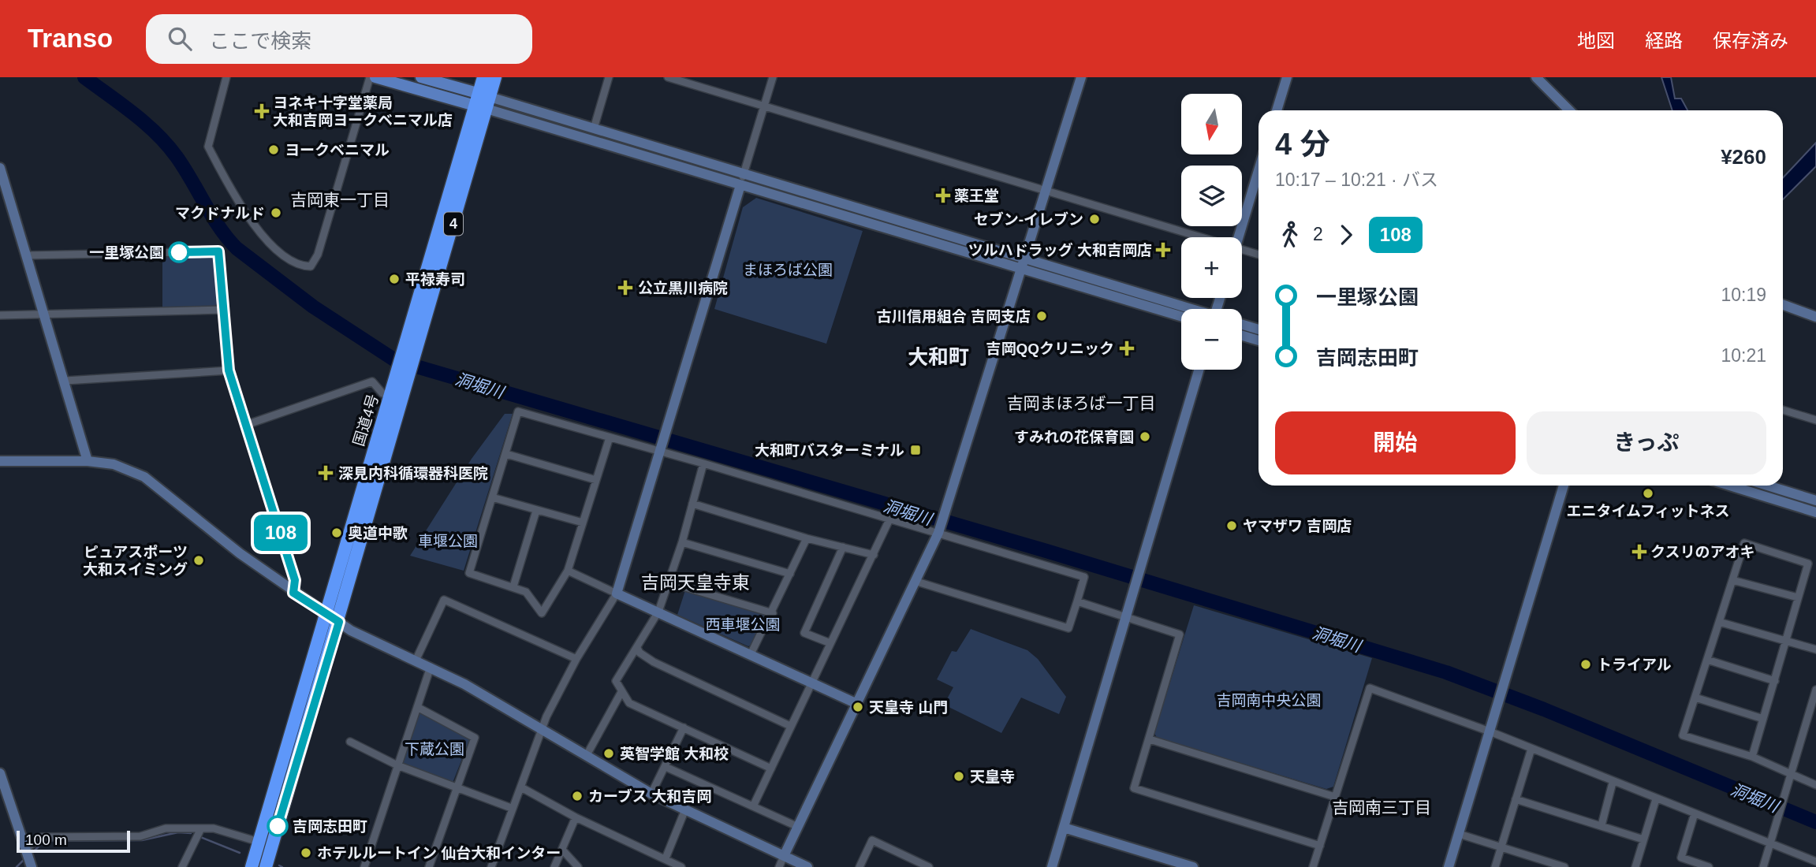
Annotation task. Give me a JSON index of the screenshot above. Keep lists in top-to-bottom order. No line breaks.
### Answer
{"streets":{"highway":["4","国道4号"]},"districts":["吉岡東一丁目","大和町","吉岡まほろば一丁目","吉岡天皇寺東","吉岡南三丁目"],"water":["洞堀川"],"parks":["まほろば公園","車堰公園","西車堰公園","吉岡南中央公園","下蔵公園"],"places":{"health":["ヨネキ十字堂薬局 大和吉岡ヨークベニマル店","薬王堂","ツルハドラッグ 大和吉岡店","公立黒川病院","吉岡QQクリニック","深見内科循環器科医院","クスリのアオキ"],"other":["ヨークベニマル","マクドナルド","セブン-イレブン","一里塚公園","平禄寿司","古川信用組合 吉岡支店","すみれの花保育園","エニタイムフィットネス","ヤマザワ 吉岡店","奥道中歌","ピュアスポーツ 大和スイミング","トライアル","天皇寺 山門","英智学館 大和校","天皇寺","カーブス 大和吉岡","吉岡志田町","ホテルルートイン 仙台大和インター"],"transit":["大和町バスターミナル"]},"lines":["bus line 108"],"scale_bar":"100 m","north":"bottom","page":{"header":"Transo","search":"ここで検索","nav":["地図","経路","保存済み"],"on_map":"108","map_buttons":["+","−"],"heading":["4 分","10:17 – 10:21 · バス","¥260"],"legs":["2","108"],"list":[{"name":"一里塚公園","value":"10:19"},{"name":"吉岡志田町","value":"10:21"}],"buttons":["開始","きっぷ"],"scale":"100 m"}}
